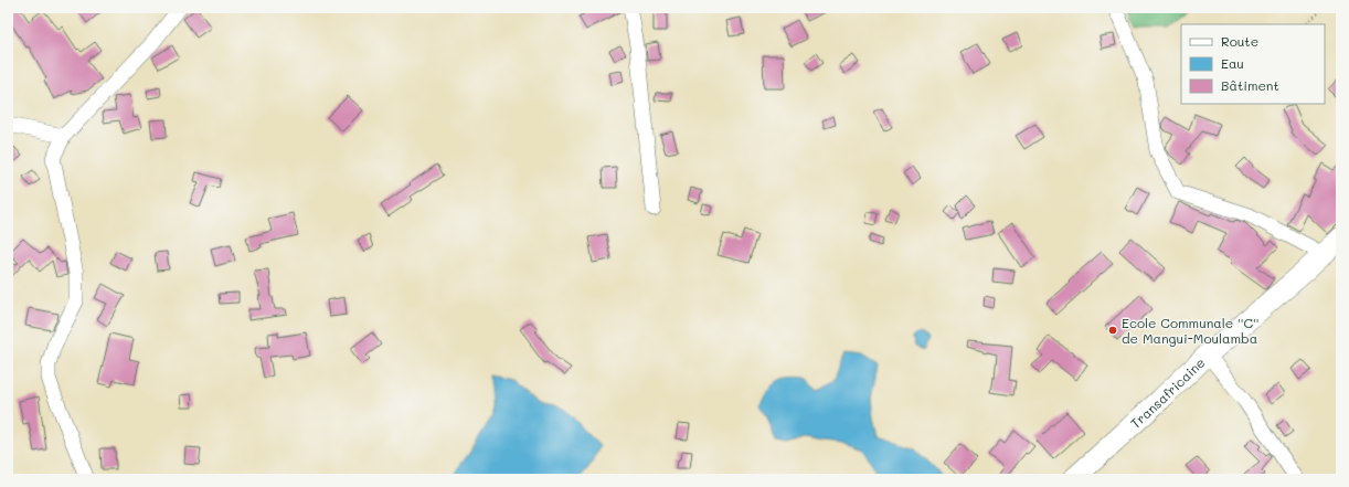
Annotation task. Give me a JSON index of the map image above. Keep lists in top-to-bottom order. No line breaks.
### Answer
{"streets":{"highway":["Transafricaine"]},"places":["Ecole Communale ''C'' de Mangui-Moulamba"],"legend":["Route","Eau","Bâtiment"]}
